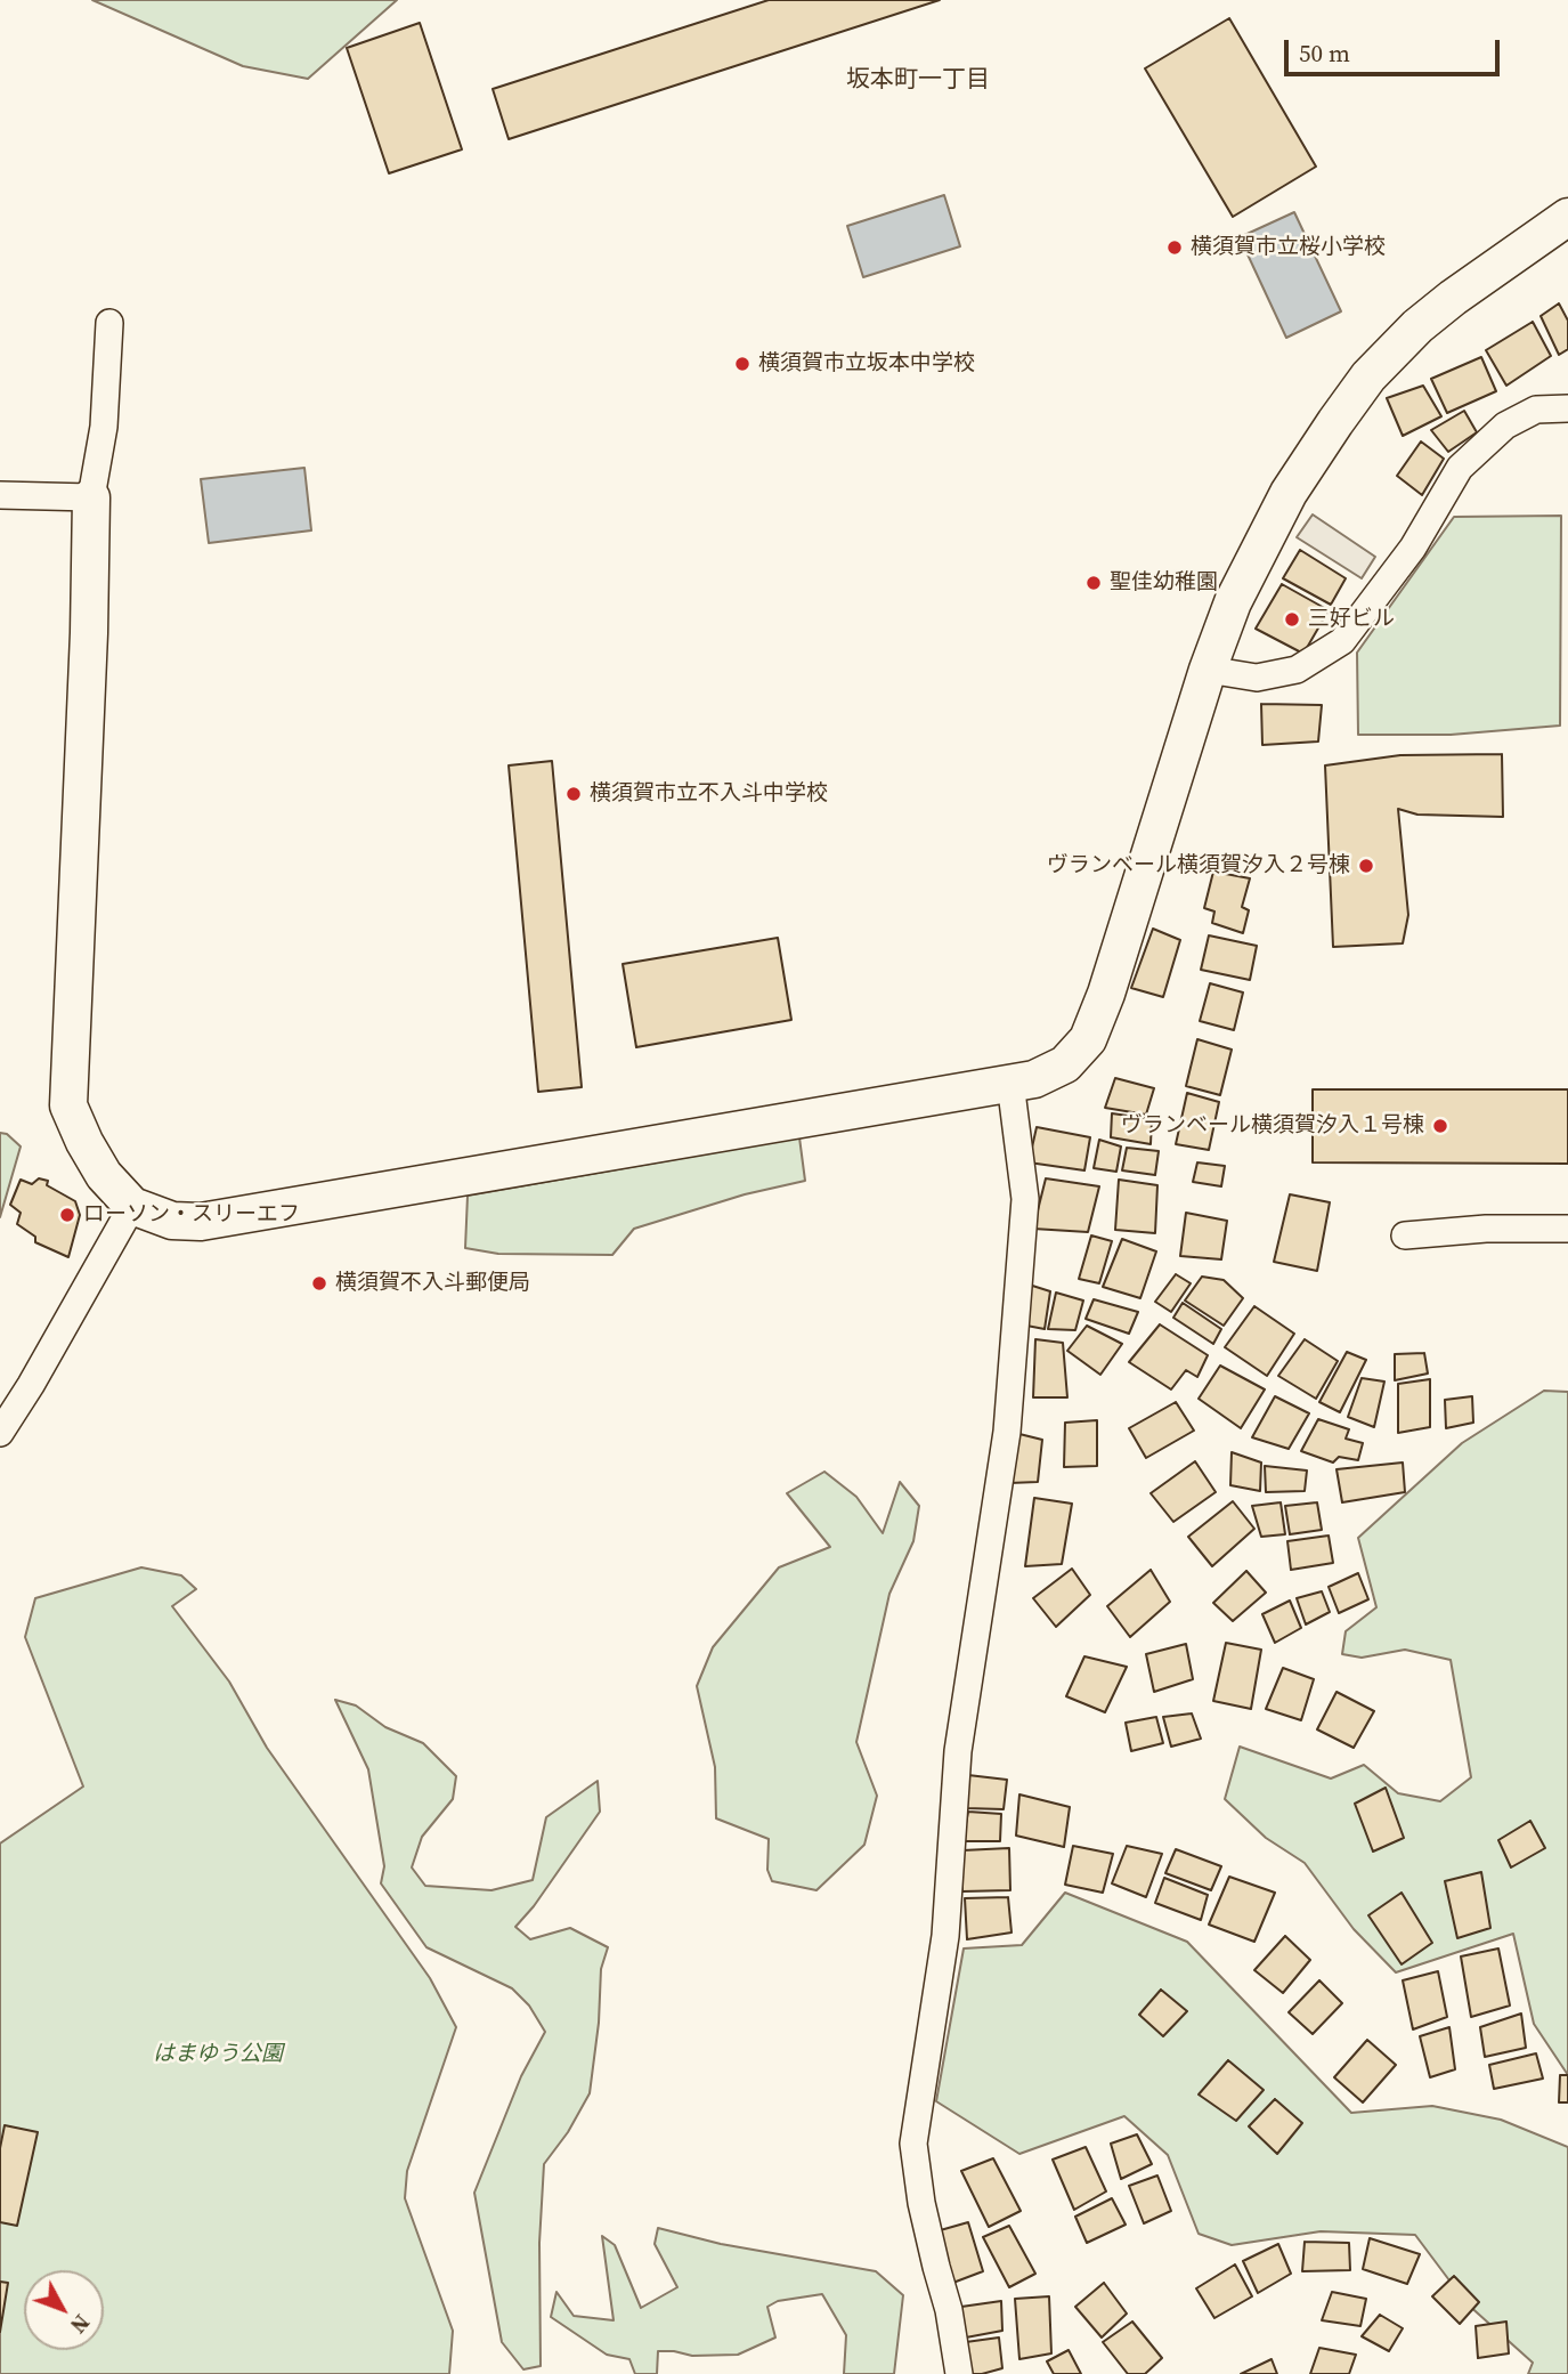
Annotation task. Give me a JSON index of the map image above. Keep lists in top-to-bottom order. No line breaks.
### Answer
{"districts":["坂本町一丁目"],"parks":["はまゆう公園"],"places":["横須賀市立桜小学校","横須賀市立坂本中学校","聖佳幼稚園","三好ビル","横須賀市立不入斗中学校","ヴランベール横須賀汐入２号棟","ヴランベール横須賀汐入１号棟","ローソン・スリーエフ","横須賀不入斗郵便局"],"scale_bar":"50 m","north":"bottom right"}
